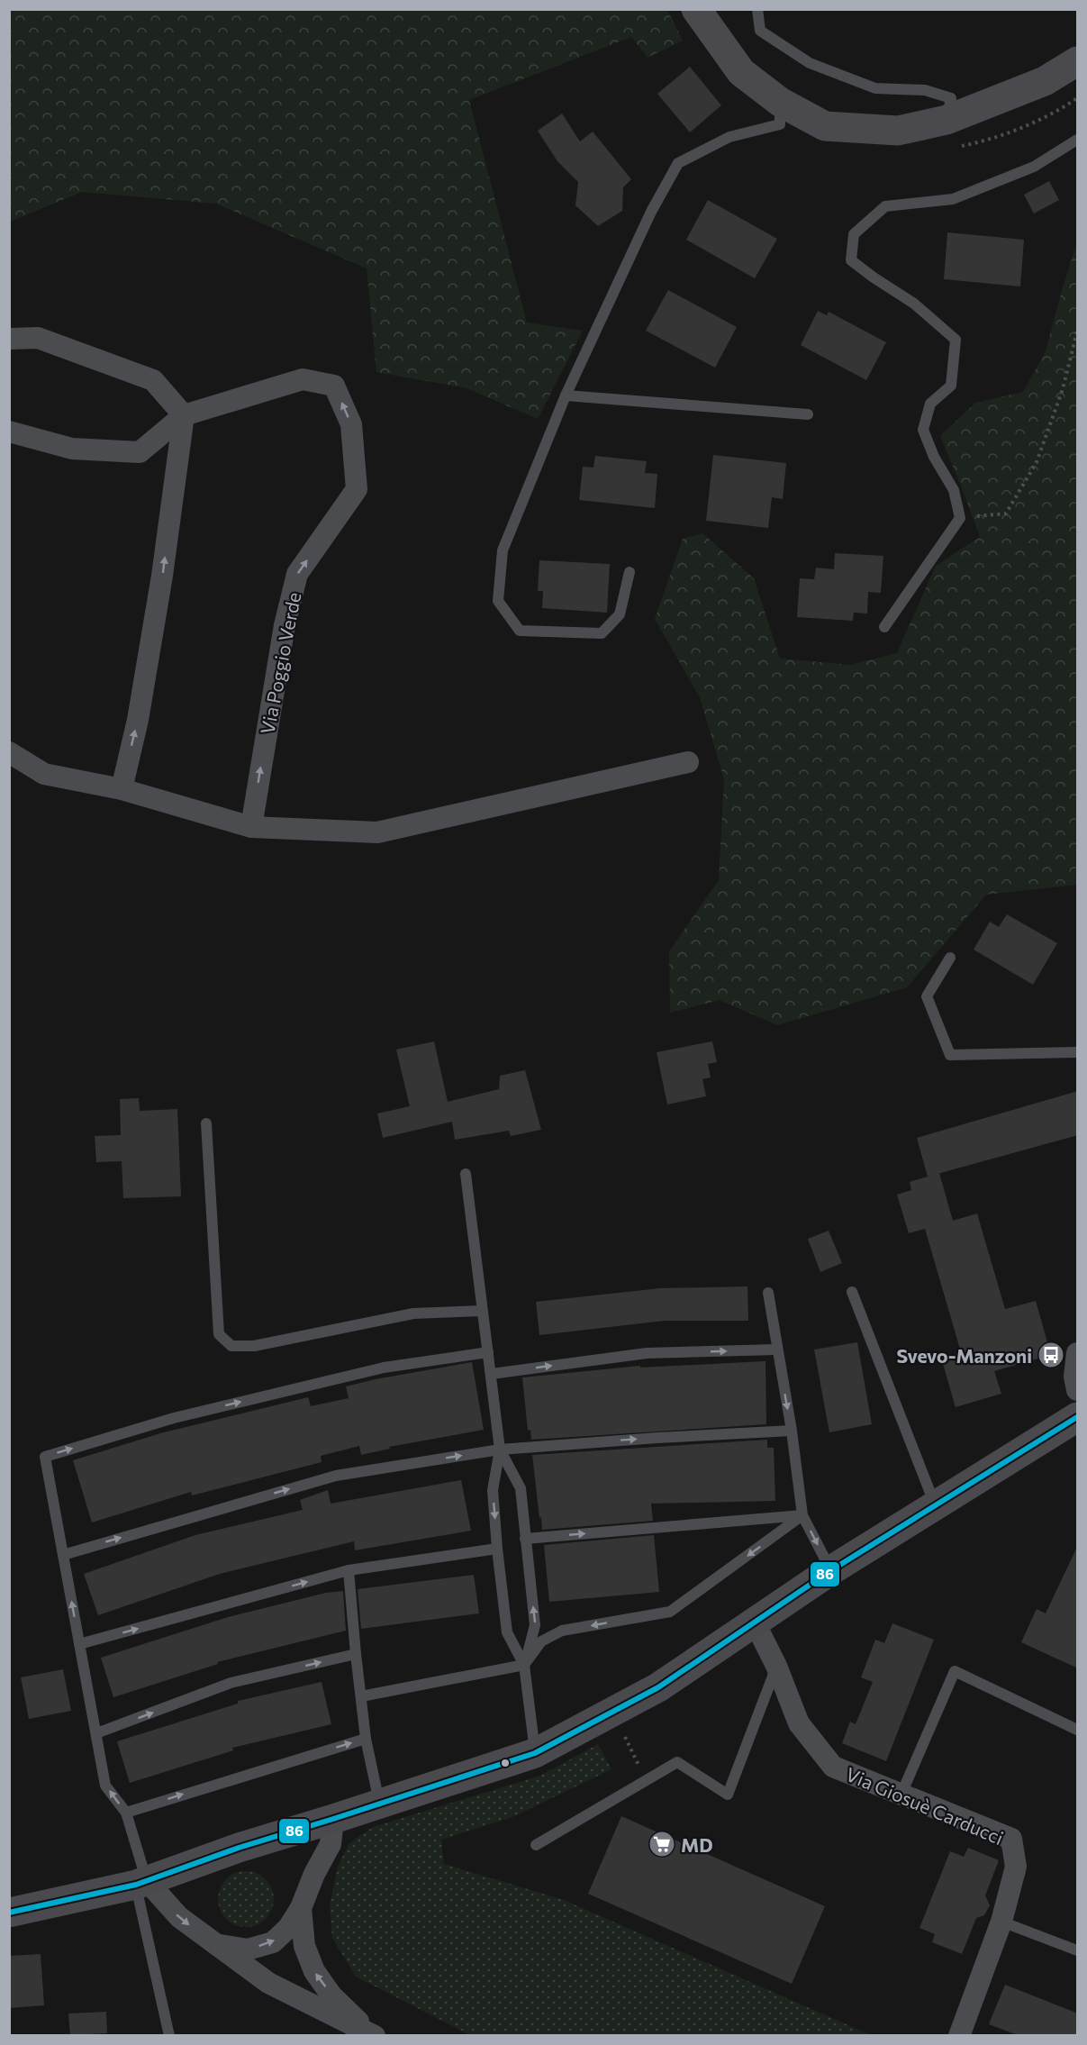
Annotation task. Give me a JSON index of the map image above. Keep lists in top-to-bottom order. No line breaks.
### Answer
{"streets":{"street":["Via Poggio Verde","Via Giosuè Carducci"]},"places":{"bus stop":["Svevo-Manzoni"],"supermarket":["MD"]},"lines":["transit line 86"]}
